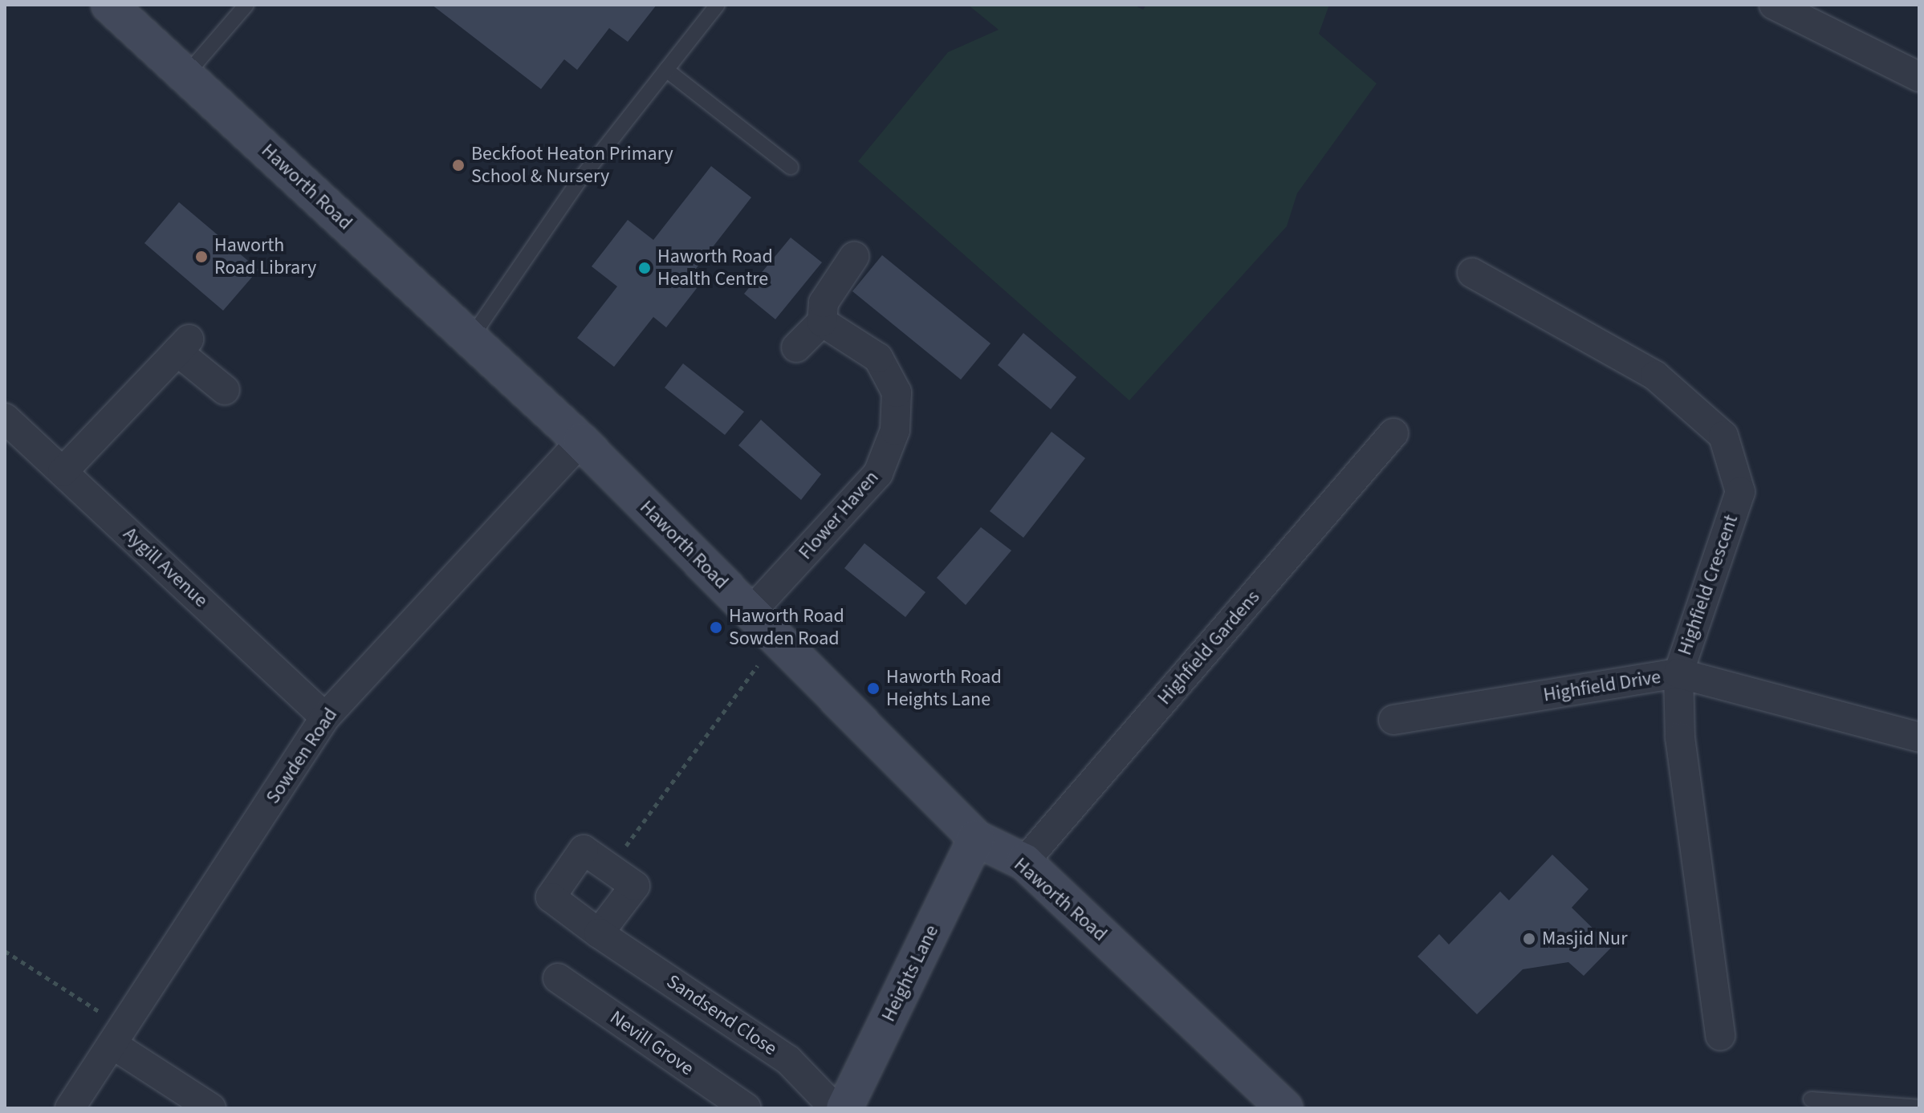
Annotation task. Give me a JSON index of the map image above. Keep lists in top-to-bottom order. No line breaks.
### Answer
{"streets":{"main road":["Haworth Road","Heights Lane"],"street":["Flower Haven","Aygill Avenue","Highfield Crescent","Highfield Gardens","Highfield Drive","Sowden Road","Sandsend Close","Nevill Grove"]},"crossings":[["Haworth Road","Flower Haven"],["Haworth Road","Highfield Gardens"],["Haworth Road","Sowden Road"],["Haworth Road","Heights Lane"],["Aygill Avenue","Sowden Road"],["Highfield Crescent","Highfield Drive"]],"places":["Beckfoot Heaton Primary School & Nursery","Haworth Road Library","Haworth Road Health Centre","Haworth Road Sowden Road","Haworth Road Heights Lane","Masjid Nur"]}
